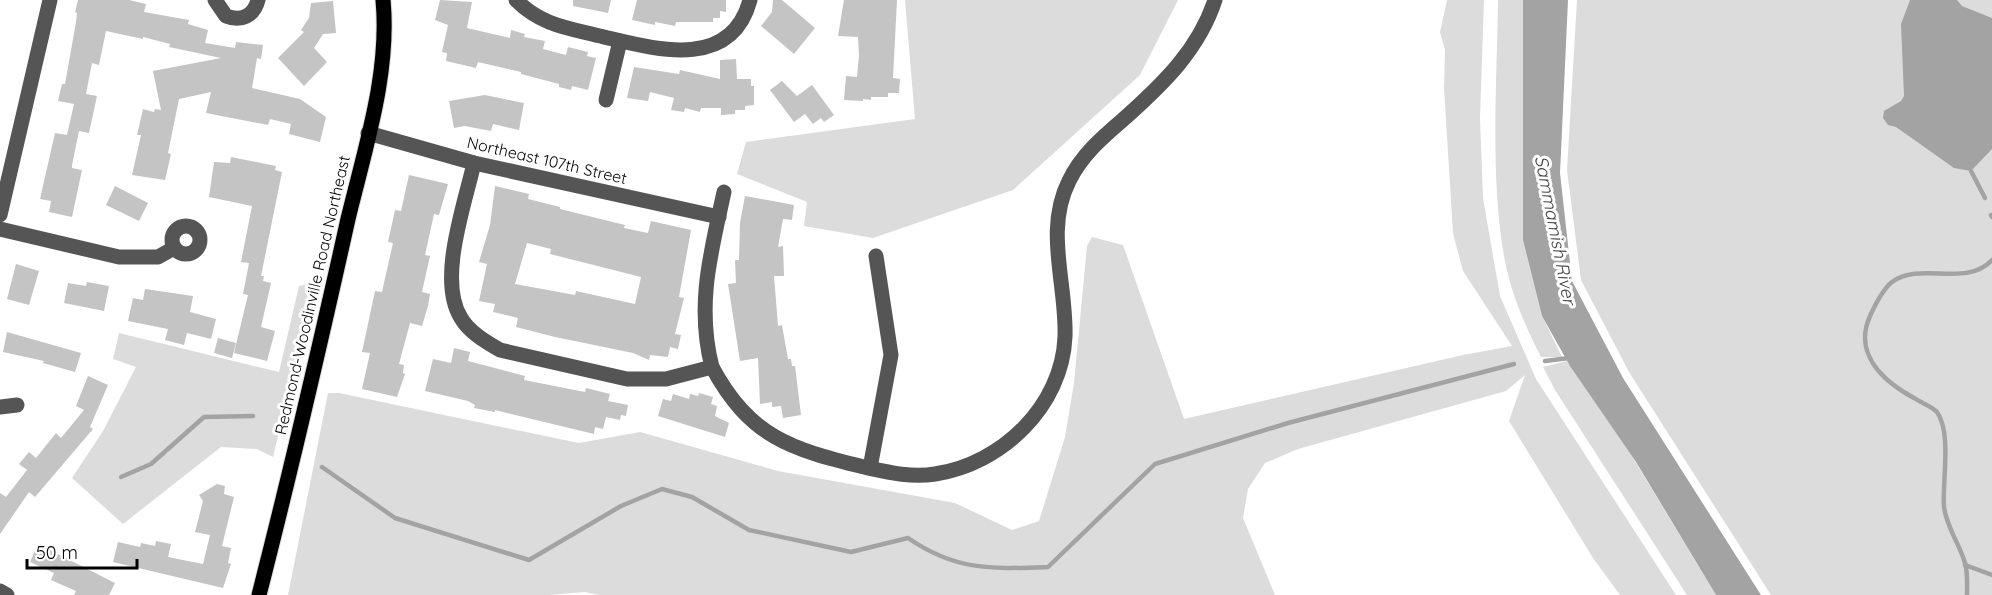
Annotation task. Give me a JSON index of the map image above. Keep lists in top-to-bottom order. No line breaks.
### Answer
{"streets":{"main road":["Redmond-Woodinville Road Northeast"],"street":["Northeast 107th Street"]},"crossings":[["Northeast 107th Street","Redmond-Woodinville Road Northeast"]],"water":["Sammamish River"],"scale_bar":"50 m"}
